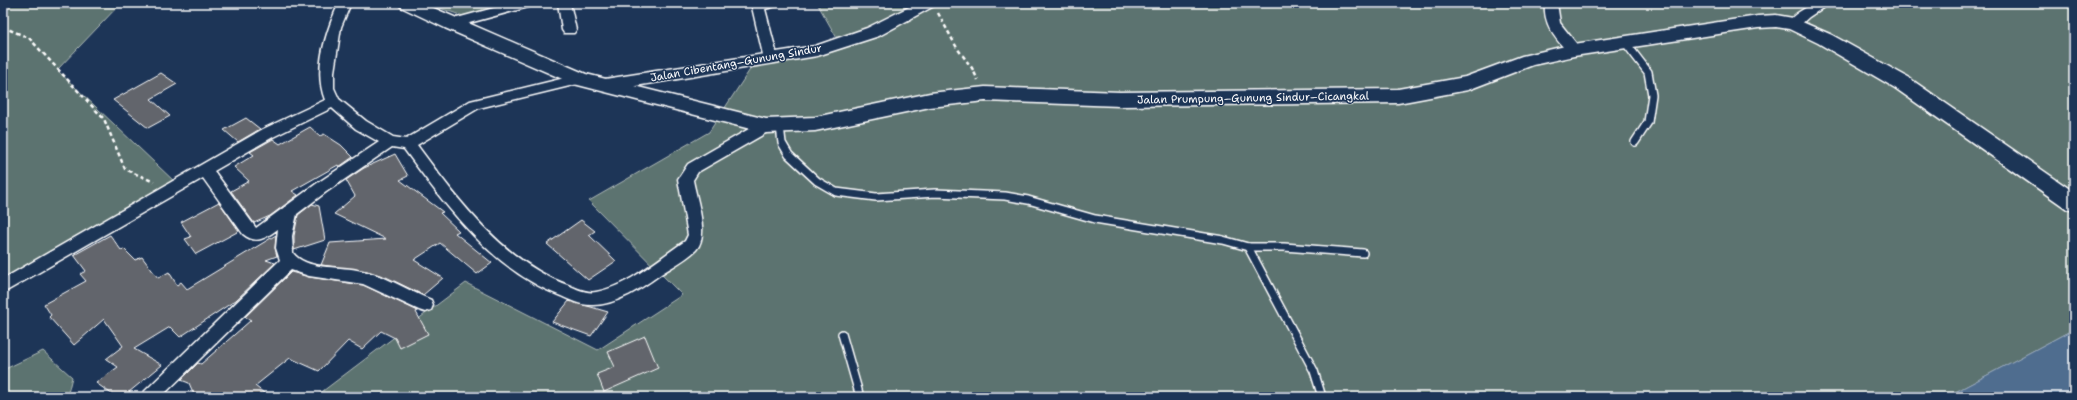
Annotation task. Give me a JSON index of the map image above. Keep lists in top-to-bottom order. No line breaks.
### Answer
{"streets":{"main road":["Jalan Prumpung–Gunung Sindur–Cicangkal"],"street":["Jalan Cibentang–Gunung Sindur"]},"crossings":[["Jalan Cibentang–Gunung Sindur","Jalan Prumpung–Gunung Sindur–Cicangkal"]]}
